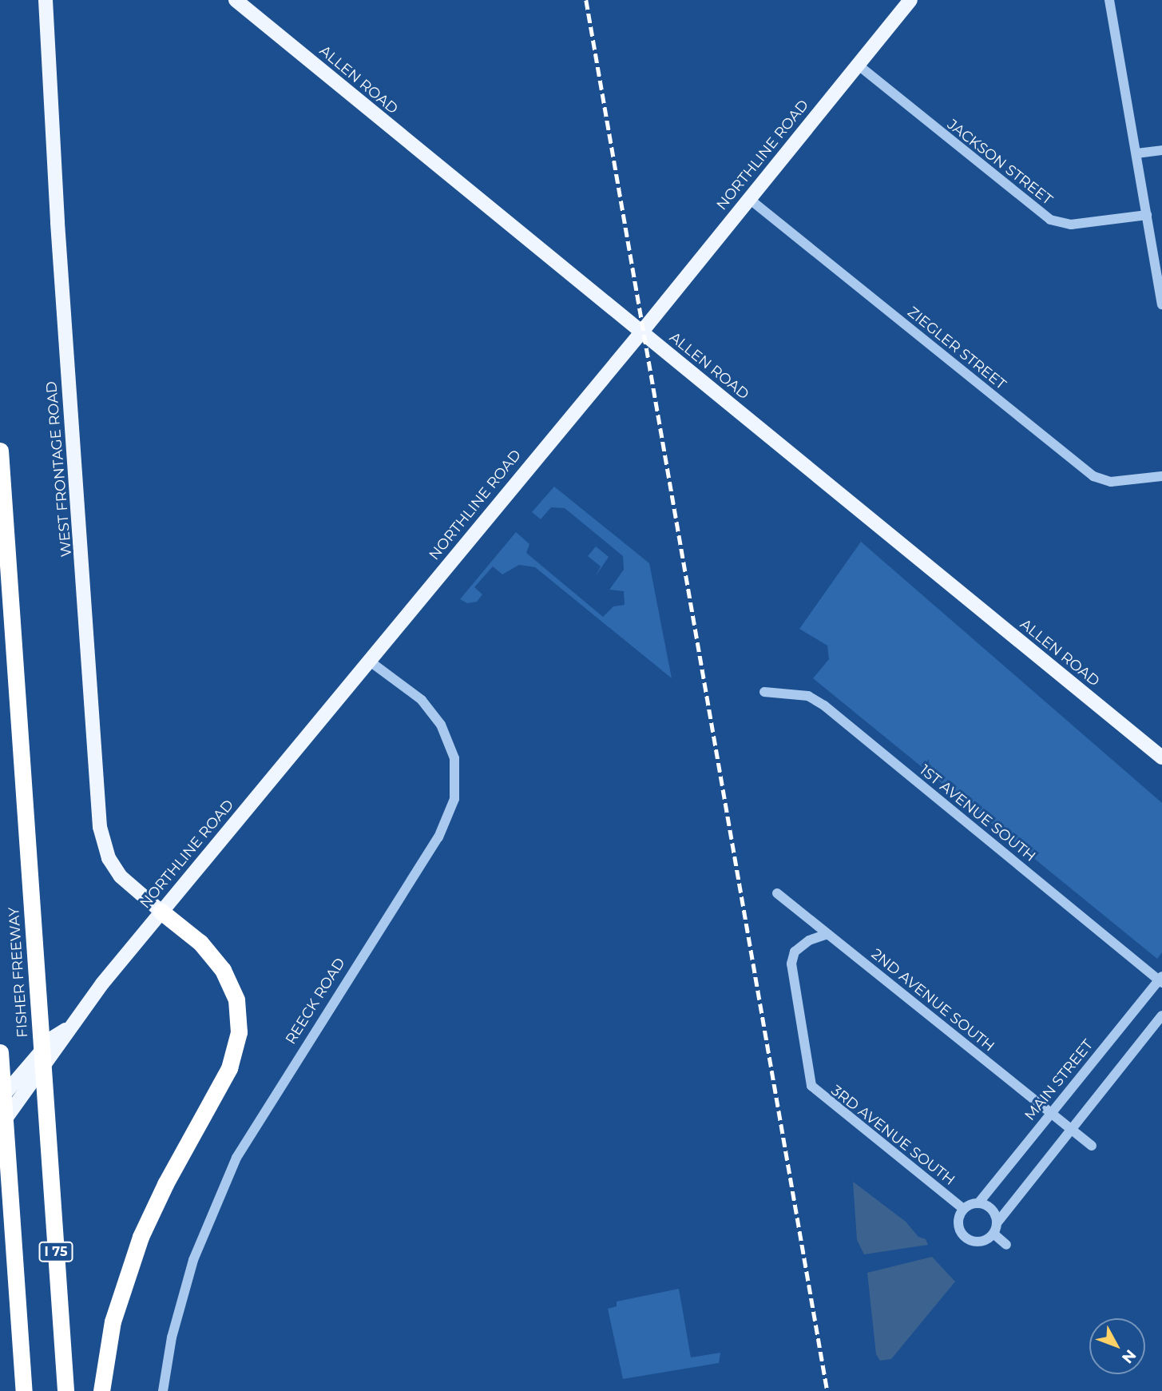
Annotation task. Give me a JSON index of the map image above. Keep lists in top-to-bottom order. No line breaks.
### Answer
{"streets":{"highway":["FISHER FREEWAY","I 75"],"main road":["ALLEN ROAD","NORTHLINE ROAD","WEST FRONTAGE ROAD"],"street":["JACKSON STREET","ZIEGLER STREET","1ST AVENUE SOUTH","2ND AVENUE SOUTH","REECK ROAD","MAIN STREET","3RD AVENUE SOUTH"]},"crossings":[["ALLEN ROAD","NORTHLINE ROAD"],["NORTHLINE ROAD","JACKSON STREET"],["NORTHLINE ROAD","ZIEGLER STREET"],["NORTHLINE ROAD","WEST FRONTAGE ROAD"],["NORTHLINE ROAD","REECK ROAD"],["1ST AVENUE SOUTH","MAIN STREET"],["2ND AVENUE SOUTH","MAIN STREET"],["2ND AVENUE SOUTH","3RD AVENUE SOUTH"],["MAIN STREET","3RD AVENUE SOUTH"]],"north":"bottom right"}
